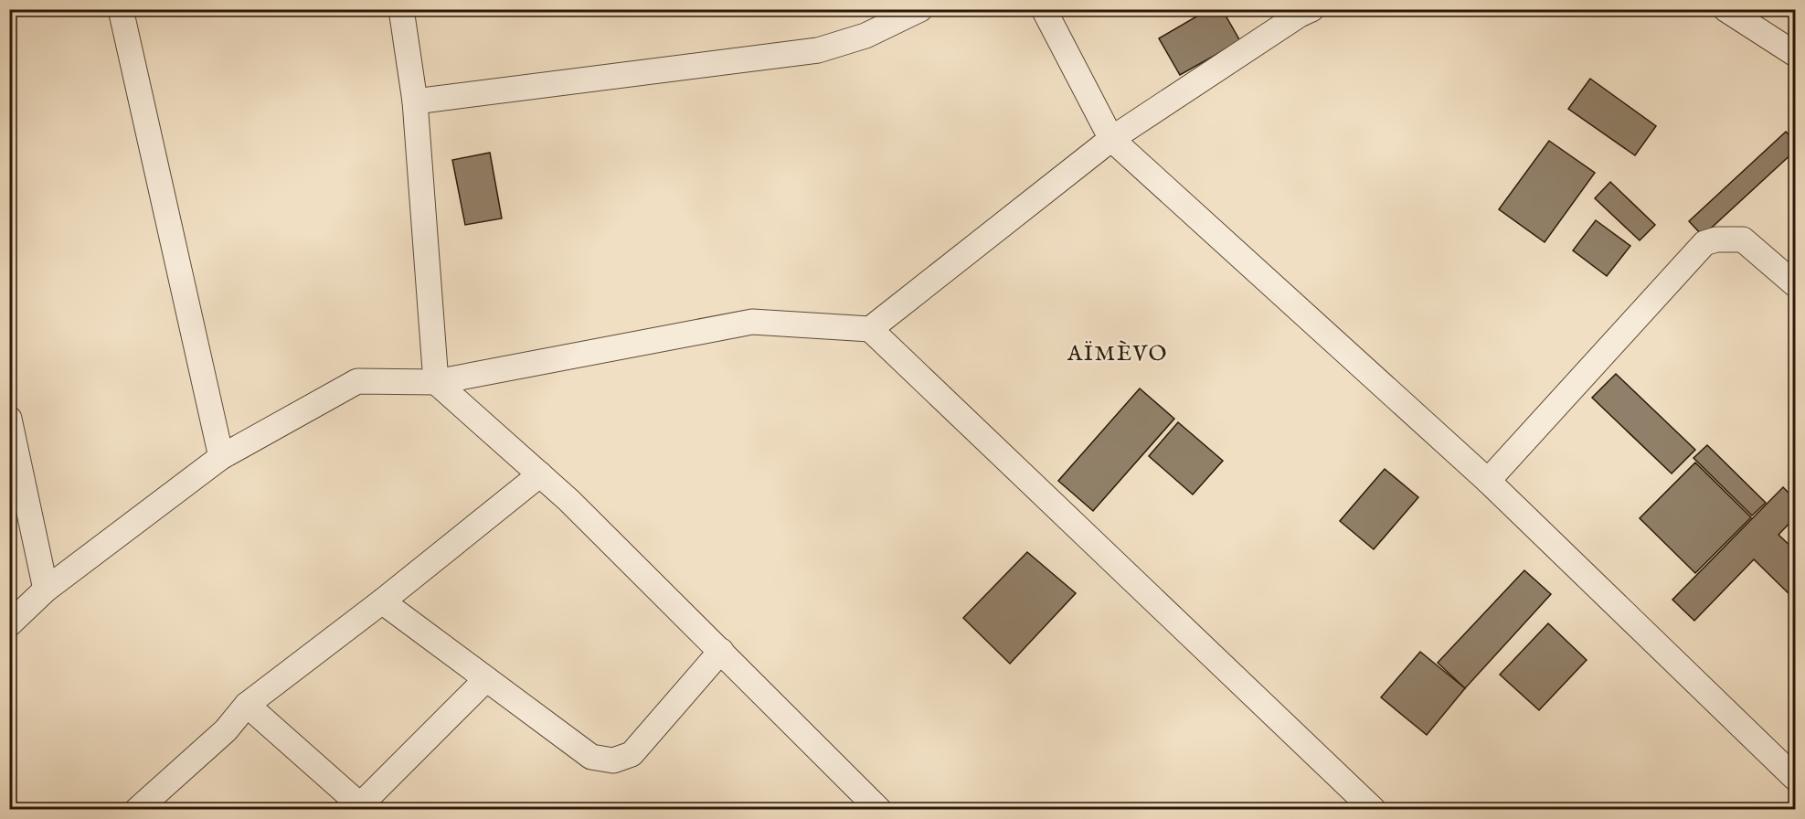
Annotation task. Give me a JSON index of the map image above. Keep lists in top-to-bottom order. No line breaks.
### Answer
{"districts":["AÏMÈVO"]}
